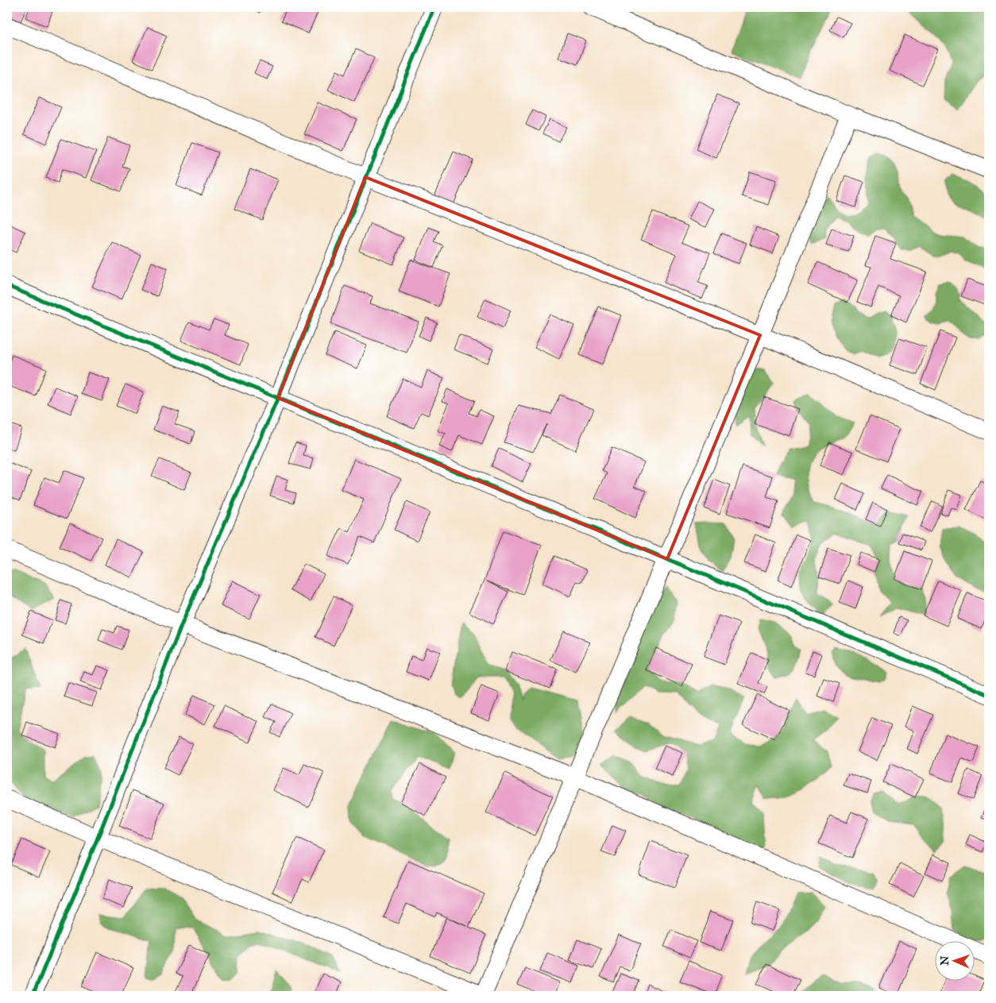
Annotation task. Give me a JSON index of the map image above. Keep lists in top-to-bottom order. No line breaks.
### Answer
{"north":"left"}
